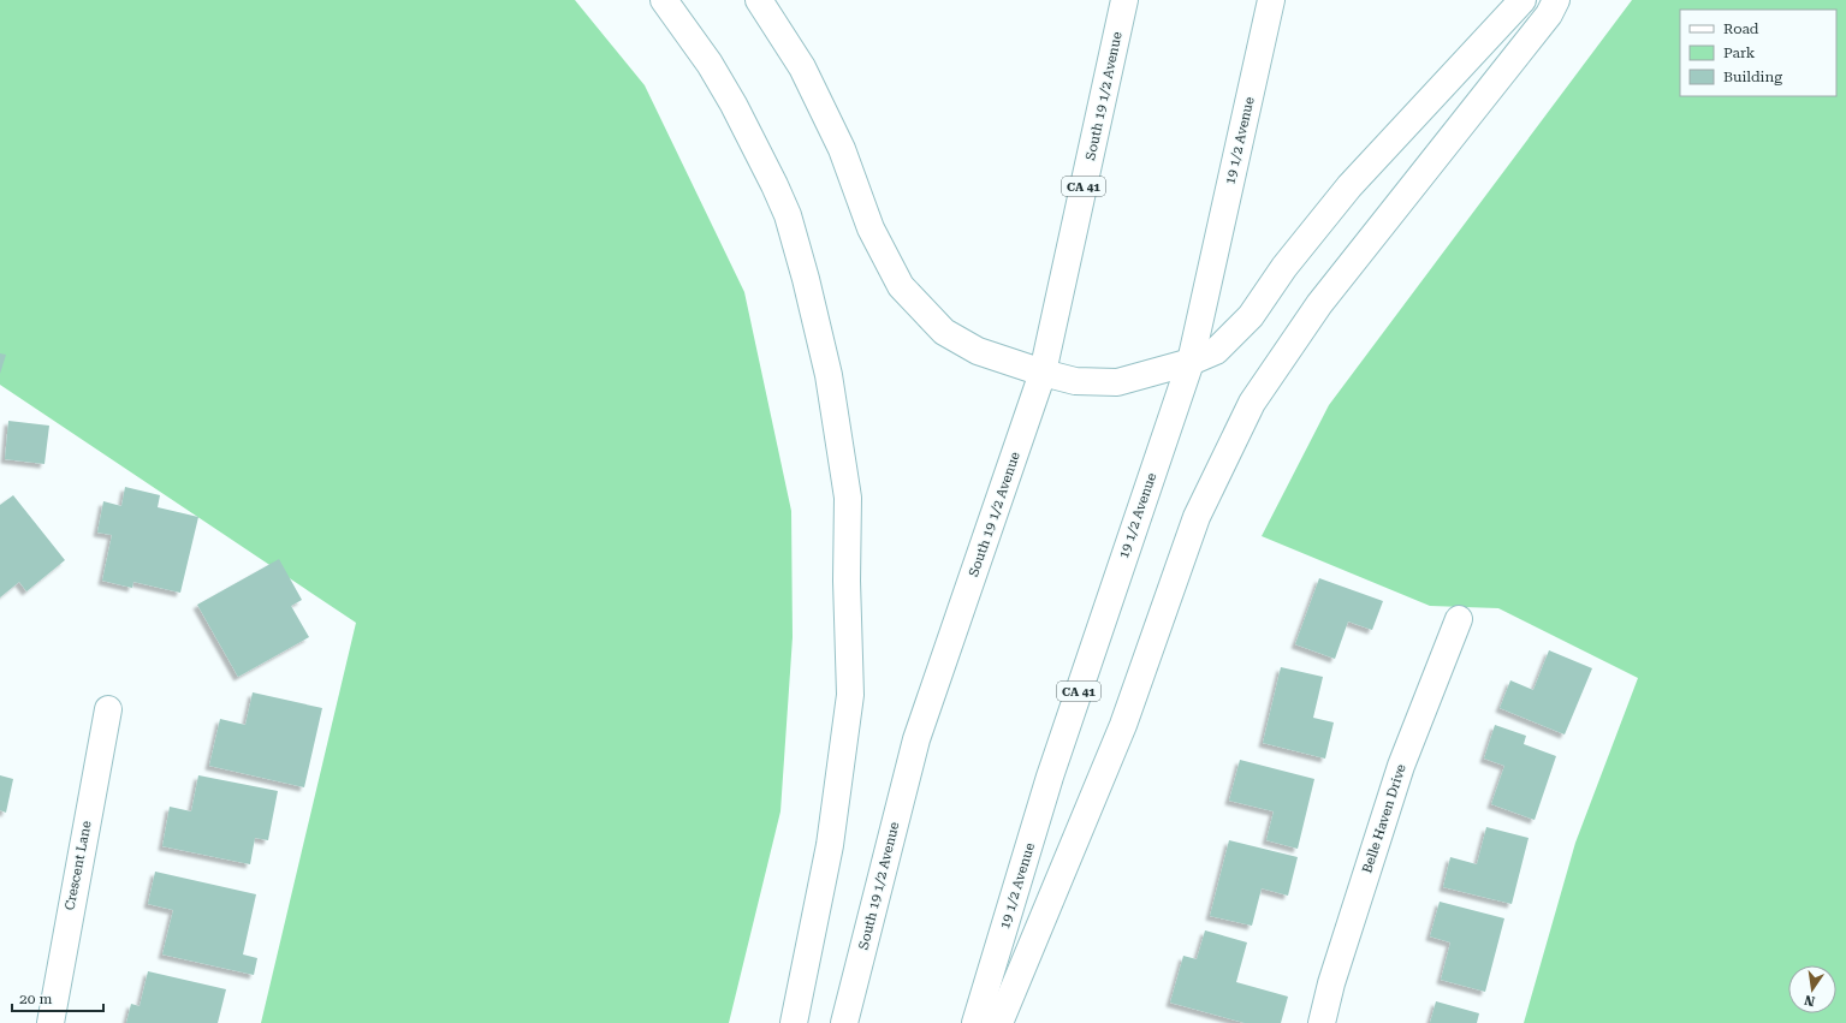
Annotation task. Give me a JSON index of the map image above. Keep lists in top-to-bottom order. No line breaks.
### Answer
{"streets":{"main road":["South 19 1/2 Avenue","19 1/2 Avenue","CA 41","Belle Haven Drive","Crescent Lane"]},"legend":["Road","Park","Building"],"scale_bar":"20 m","north":"bottom"}
